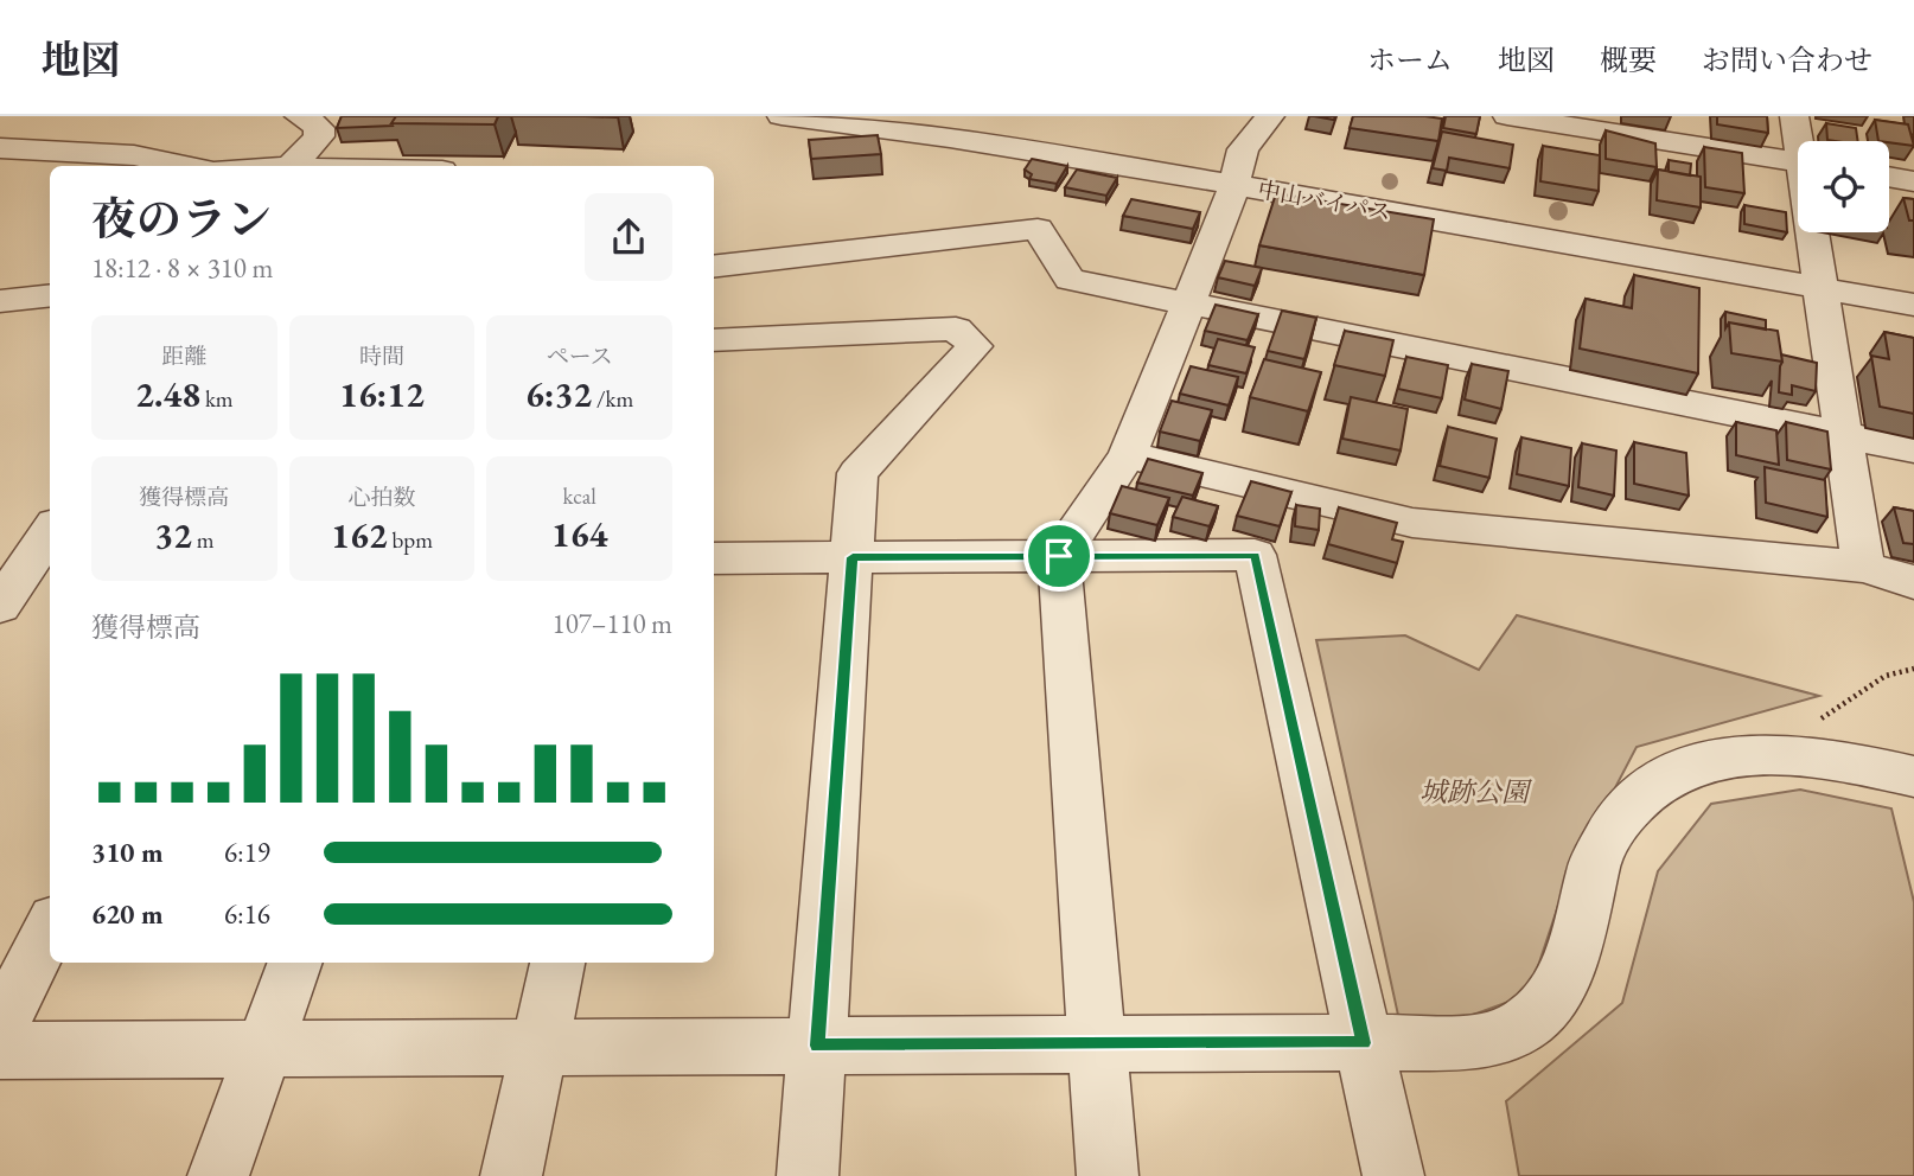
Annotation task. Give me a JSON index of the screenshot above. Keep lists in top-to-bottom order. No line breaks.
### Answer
{"streets":{"street":["中山バイパス"]},"parks":["城跡公園"],"page":{"header":"地図","nav":["ホーム","地図","概要","お問い合わせ"],"heading":["夜のラン","18:12 · 8 × 310 m"],"stats":[["距離","2.48 km"],["時間","16:12"],["ペース","6:32 /km"],["獲得標高","32 m"],["心拍数","162 bpm"],["kcal","164"]],"chart":["獲得標高","107–110 m"],"list":[{"name":"310 m","note":"6:19"},{"name":"620 m","note":"6:16"}]}}
